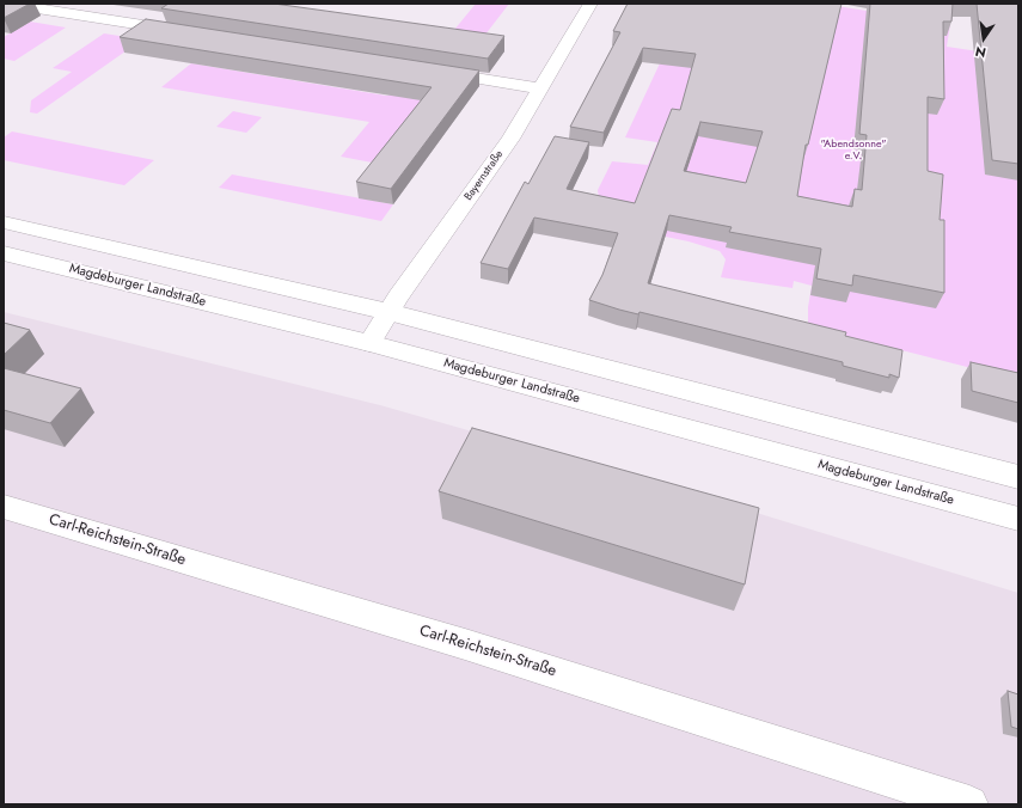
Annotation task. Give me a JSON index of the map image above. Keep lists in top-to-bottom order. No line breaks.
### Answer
{"streets":{"street":["Bayernstraße","Magdeburger Landstraße","Carl-Reichstein-Straße"]},"crossings":[["Bayernstraße","Magdeburger Landstraße"]],"parks":["\"Abendsonne\" e.V."],"north":"bottom"}
